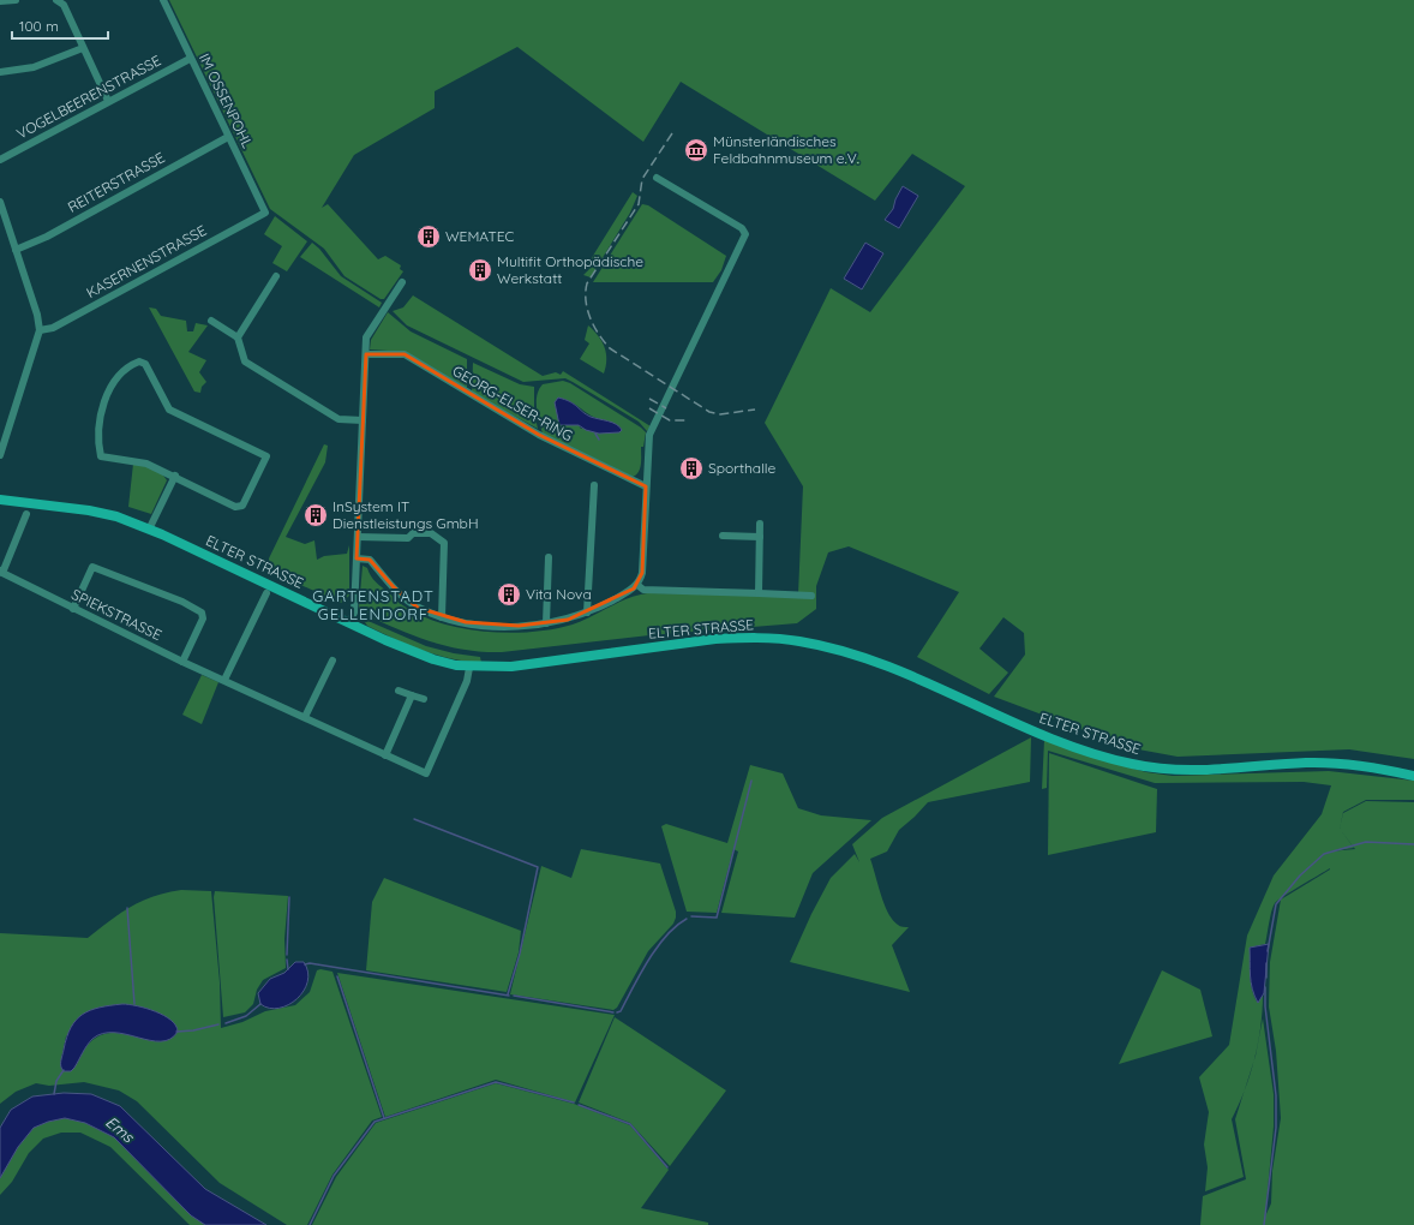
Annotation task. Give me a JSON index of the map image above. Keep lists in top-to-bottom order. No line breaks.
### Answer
{"streets":{"main road":["ELTER STRASSE"],"street":["VOGELBEERENSTRASSE","IM OSSENPOHL","REITERSTRASSE","KASERNENSTRASSE","GEORG-ELSER-RING","SPIEKSTRASSE"]},"crossings":[["VOGELBEERENSTRASSE","IM OSSENPOHL"],["IM OSSENPOHL","REITERSTRASSE"],["IM OSSENPOHL","KASERNENSTRASSE"],["ELTER STRASSE","SPIEKSTRASSE"]],"districts":["GARTENSTADT GELLENDORF"],"water":["Ems"],"places":{"museum":["Münsterländisches Feldbahnmuseum e.V."],"building":["WEMATEC","Multifit Orthopädische Werkstatt","Sporthalle","InSystem IT Dienstleistungs GmbH","Vita Nova"]},"scale_bar":"100 m"}
